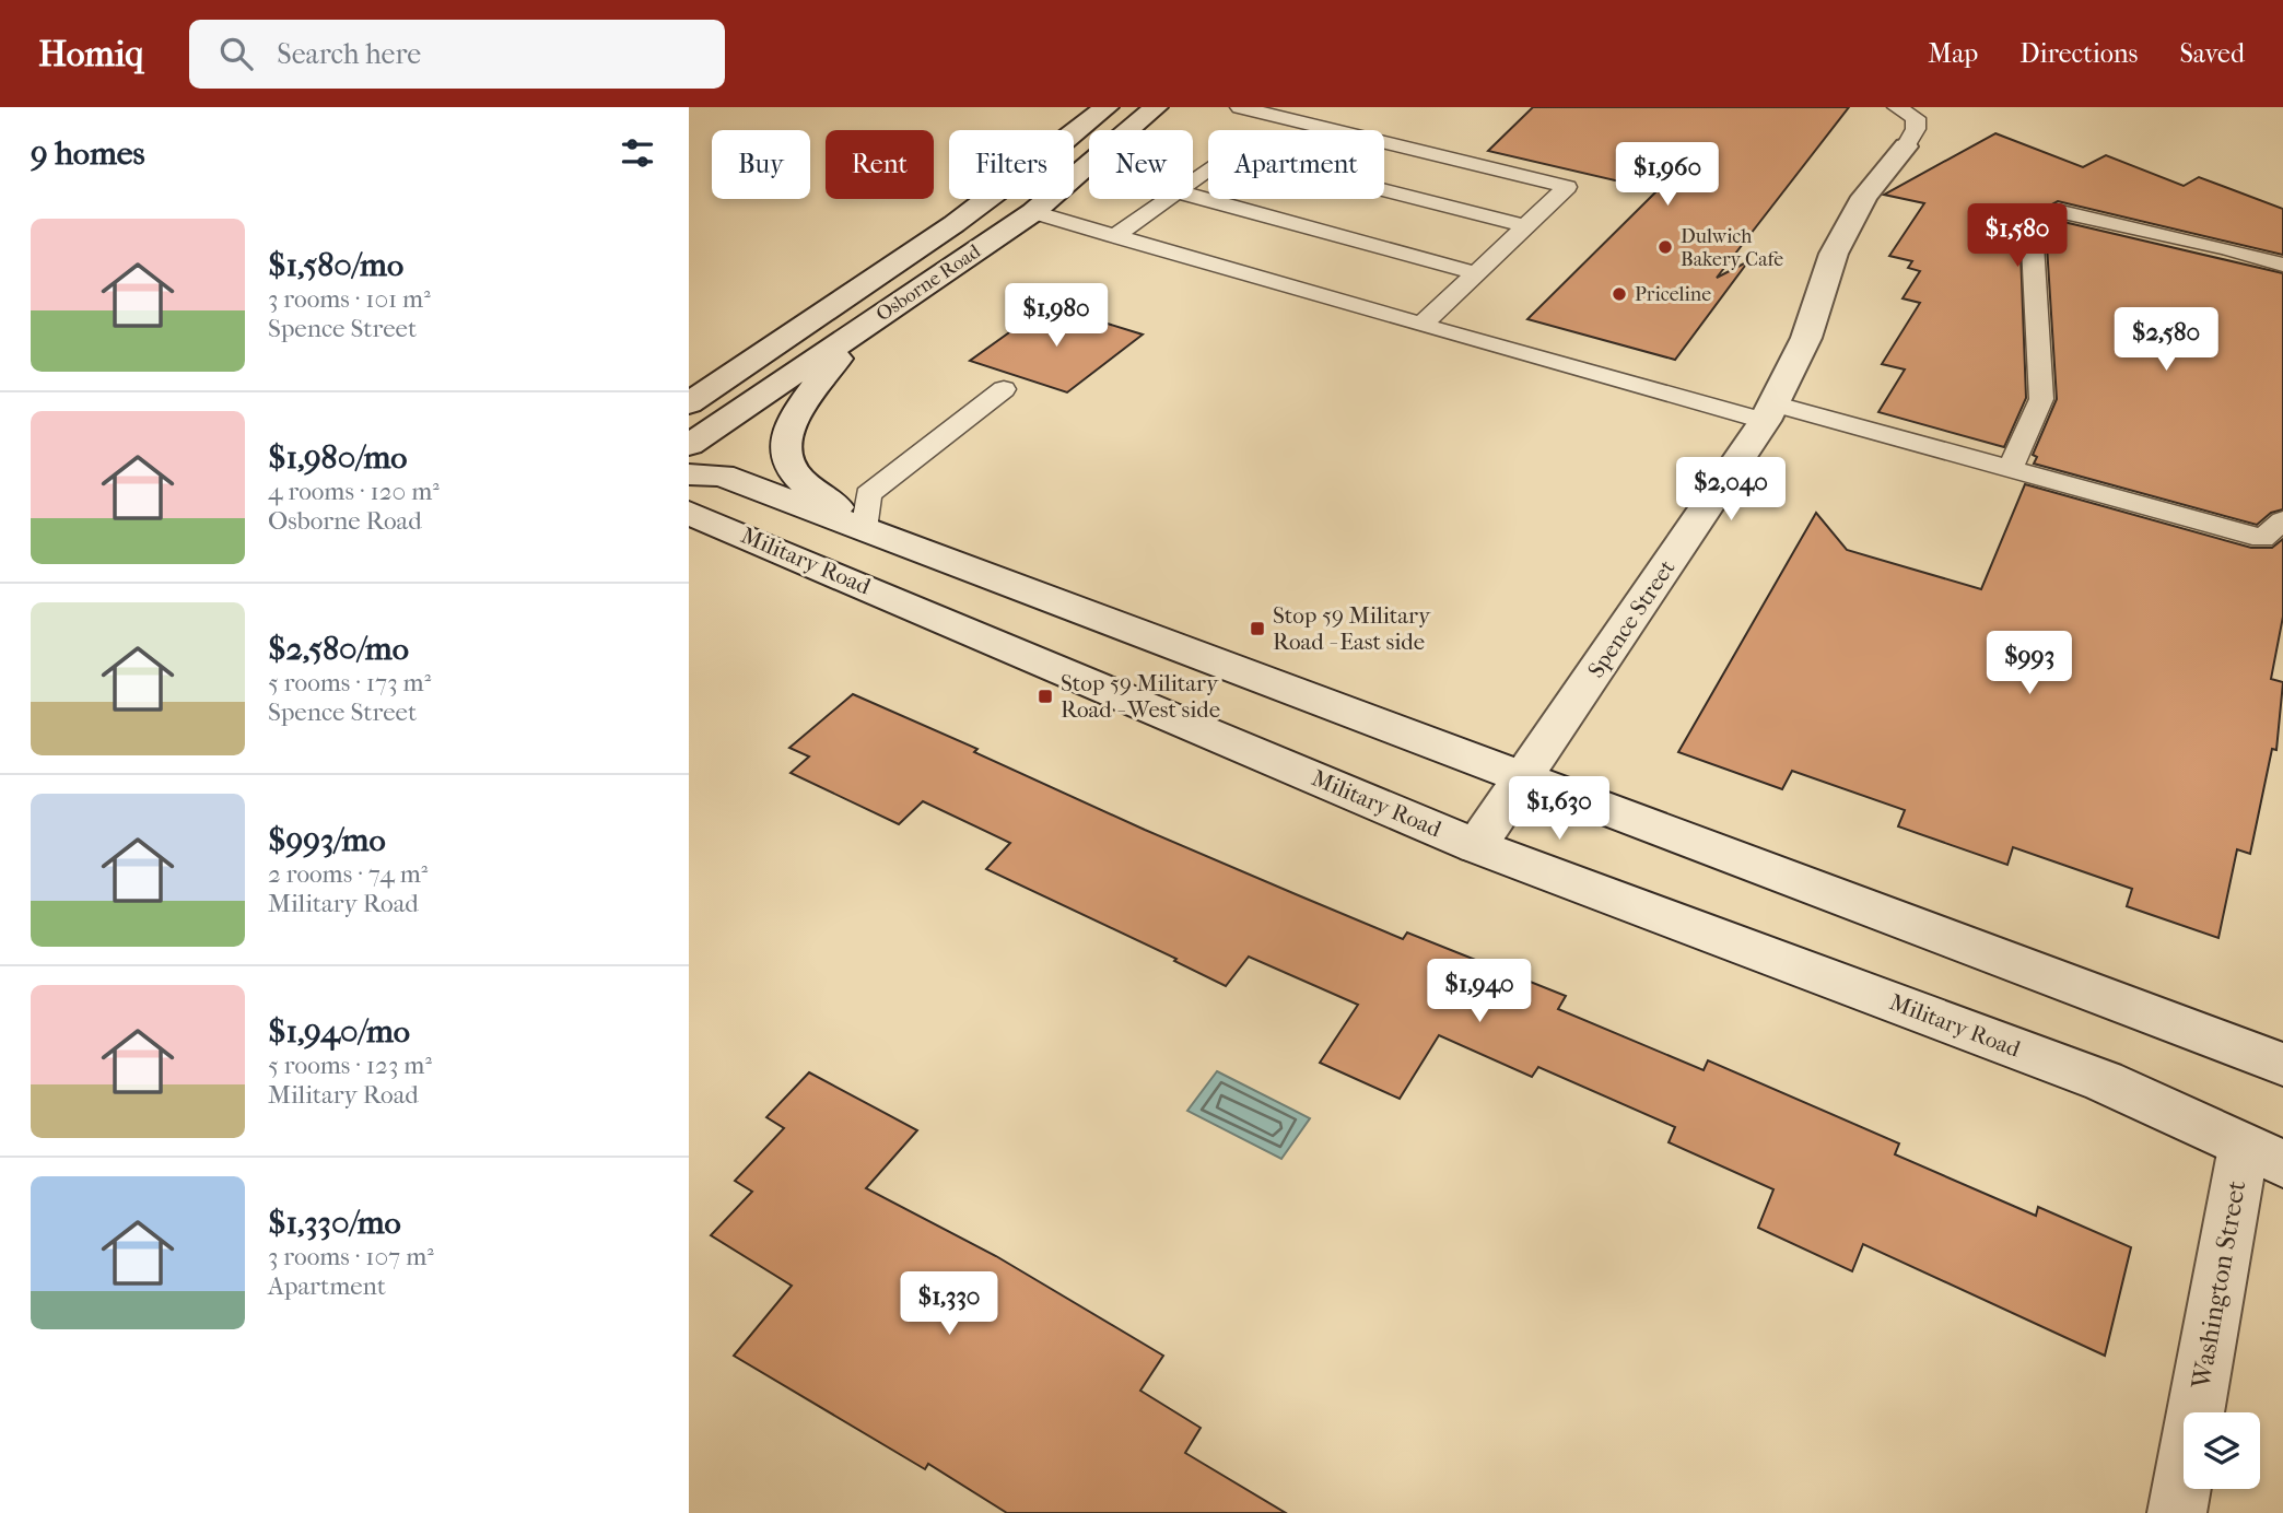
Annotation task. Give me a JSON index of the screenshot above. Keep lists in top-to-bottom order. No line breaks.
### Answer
{"streets":{"street":["Osborne Road","Military Road","Spence Street","Washington Street"]},"crossings":[["Military Road","Spence Street"],["Military Road","Washington Street"]],"places":{"other":["Dulwich Bakery Cafe","Priceline"],"transit":["Stop 59 Military Road - East side","Stop 59 Military Road - West side"]},"page":{"header":"Homiq","search":"Search here","nav":["Map","Directions","Saved"],"heading":"9 homes","chip":["Buy","Rent","Filters","New","Apartment"],"price":["$1,960","$1,580","$1,980","$2,580","$2,040","$993","$1,630","$1,940","$1,330"],"list":[{"name":"$1,580/mo","note":"3 rooms · 101 m² · Spence Street"},{"name":"$1,980/mo","note":"4 rooms · 120 m² · Osborne Road"},{"name":"$2,580/mo","note":"5 rooms · 173 m² · Spence Street"},{"name":"$993/mo","note":"2 rooms · 74 m² · Military Road"},{"name":"$1,940/mo","note":"5 rooms · 123 m² · Military Road"},{"name":"$1,330/mo","note":"3 rooms · 107 m² · Apartment"}]}}
